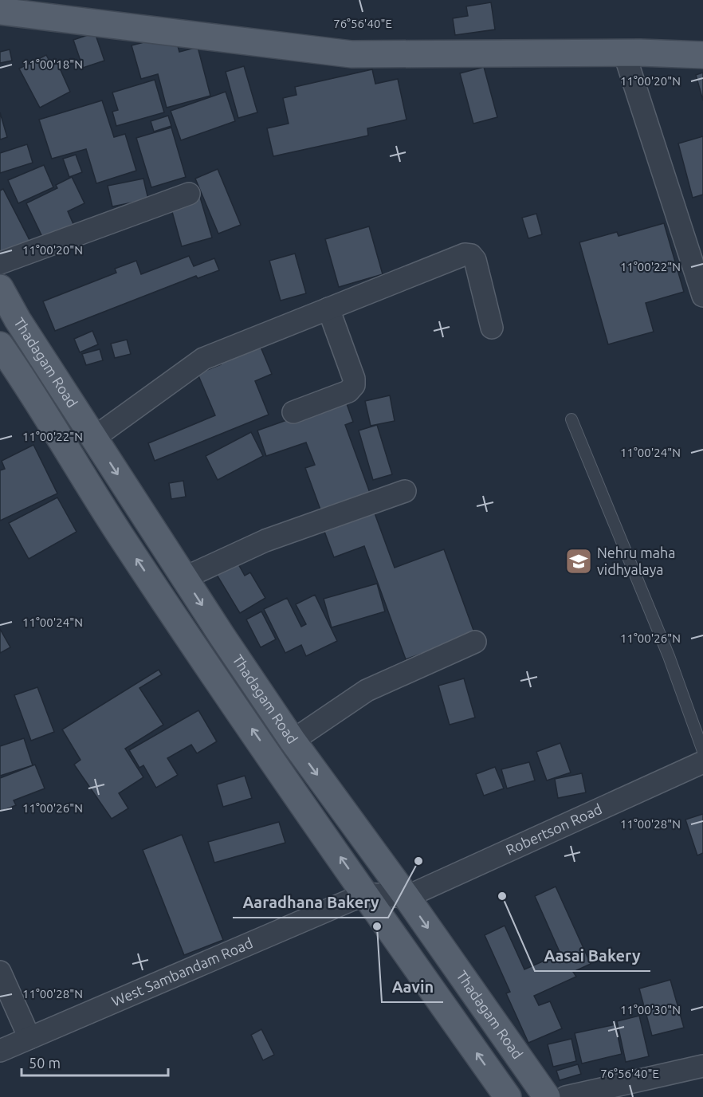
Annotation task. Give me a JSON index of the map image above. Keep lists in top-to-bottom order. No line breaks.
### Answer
{"streets":{"main road":["Thadagam Road"],"street":["Robertson Road","West Sambandam Road"]},"crossings":[["Thadagam Road","Robertson Road"],["Thadagam Road","West Sambandam Road"]],"places":{"school or university":["Nehru maha vidhyalaya"],"other":["Aaradhana Bakery","Aasai Bakery","Aavin"]},"scale_bar":"50 m","coordinates":["76°56'40\"E","11°00'18\"N","11°00'20\"N","11°00'22\"N","11°00'24\"N","11°00'26\"N","11°00'28\"N","11°00'30\"N"]}
